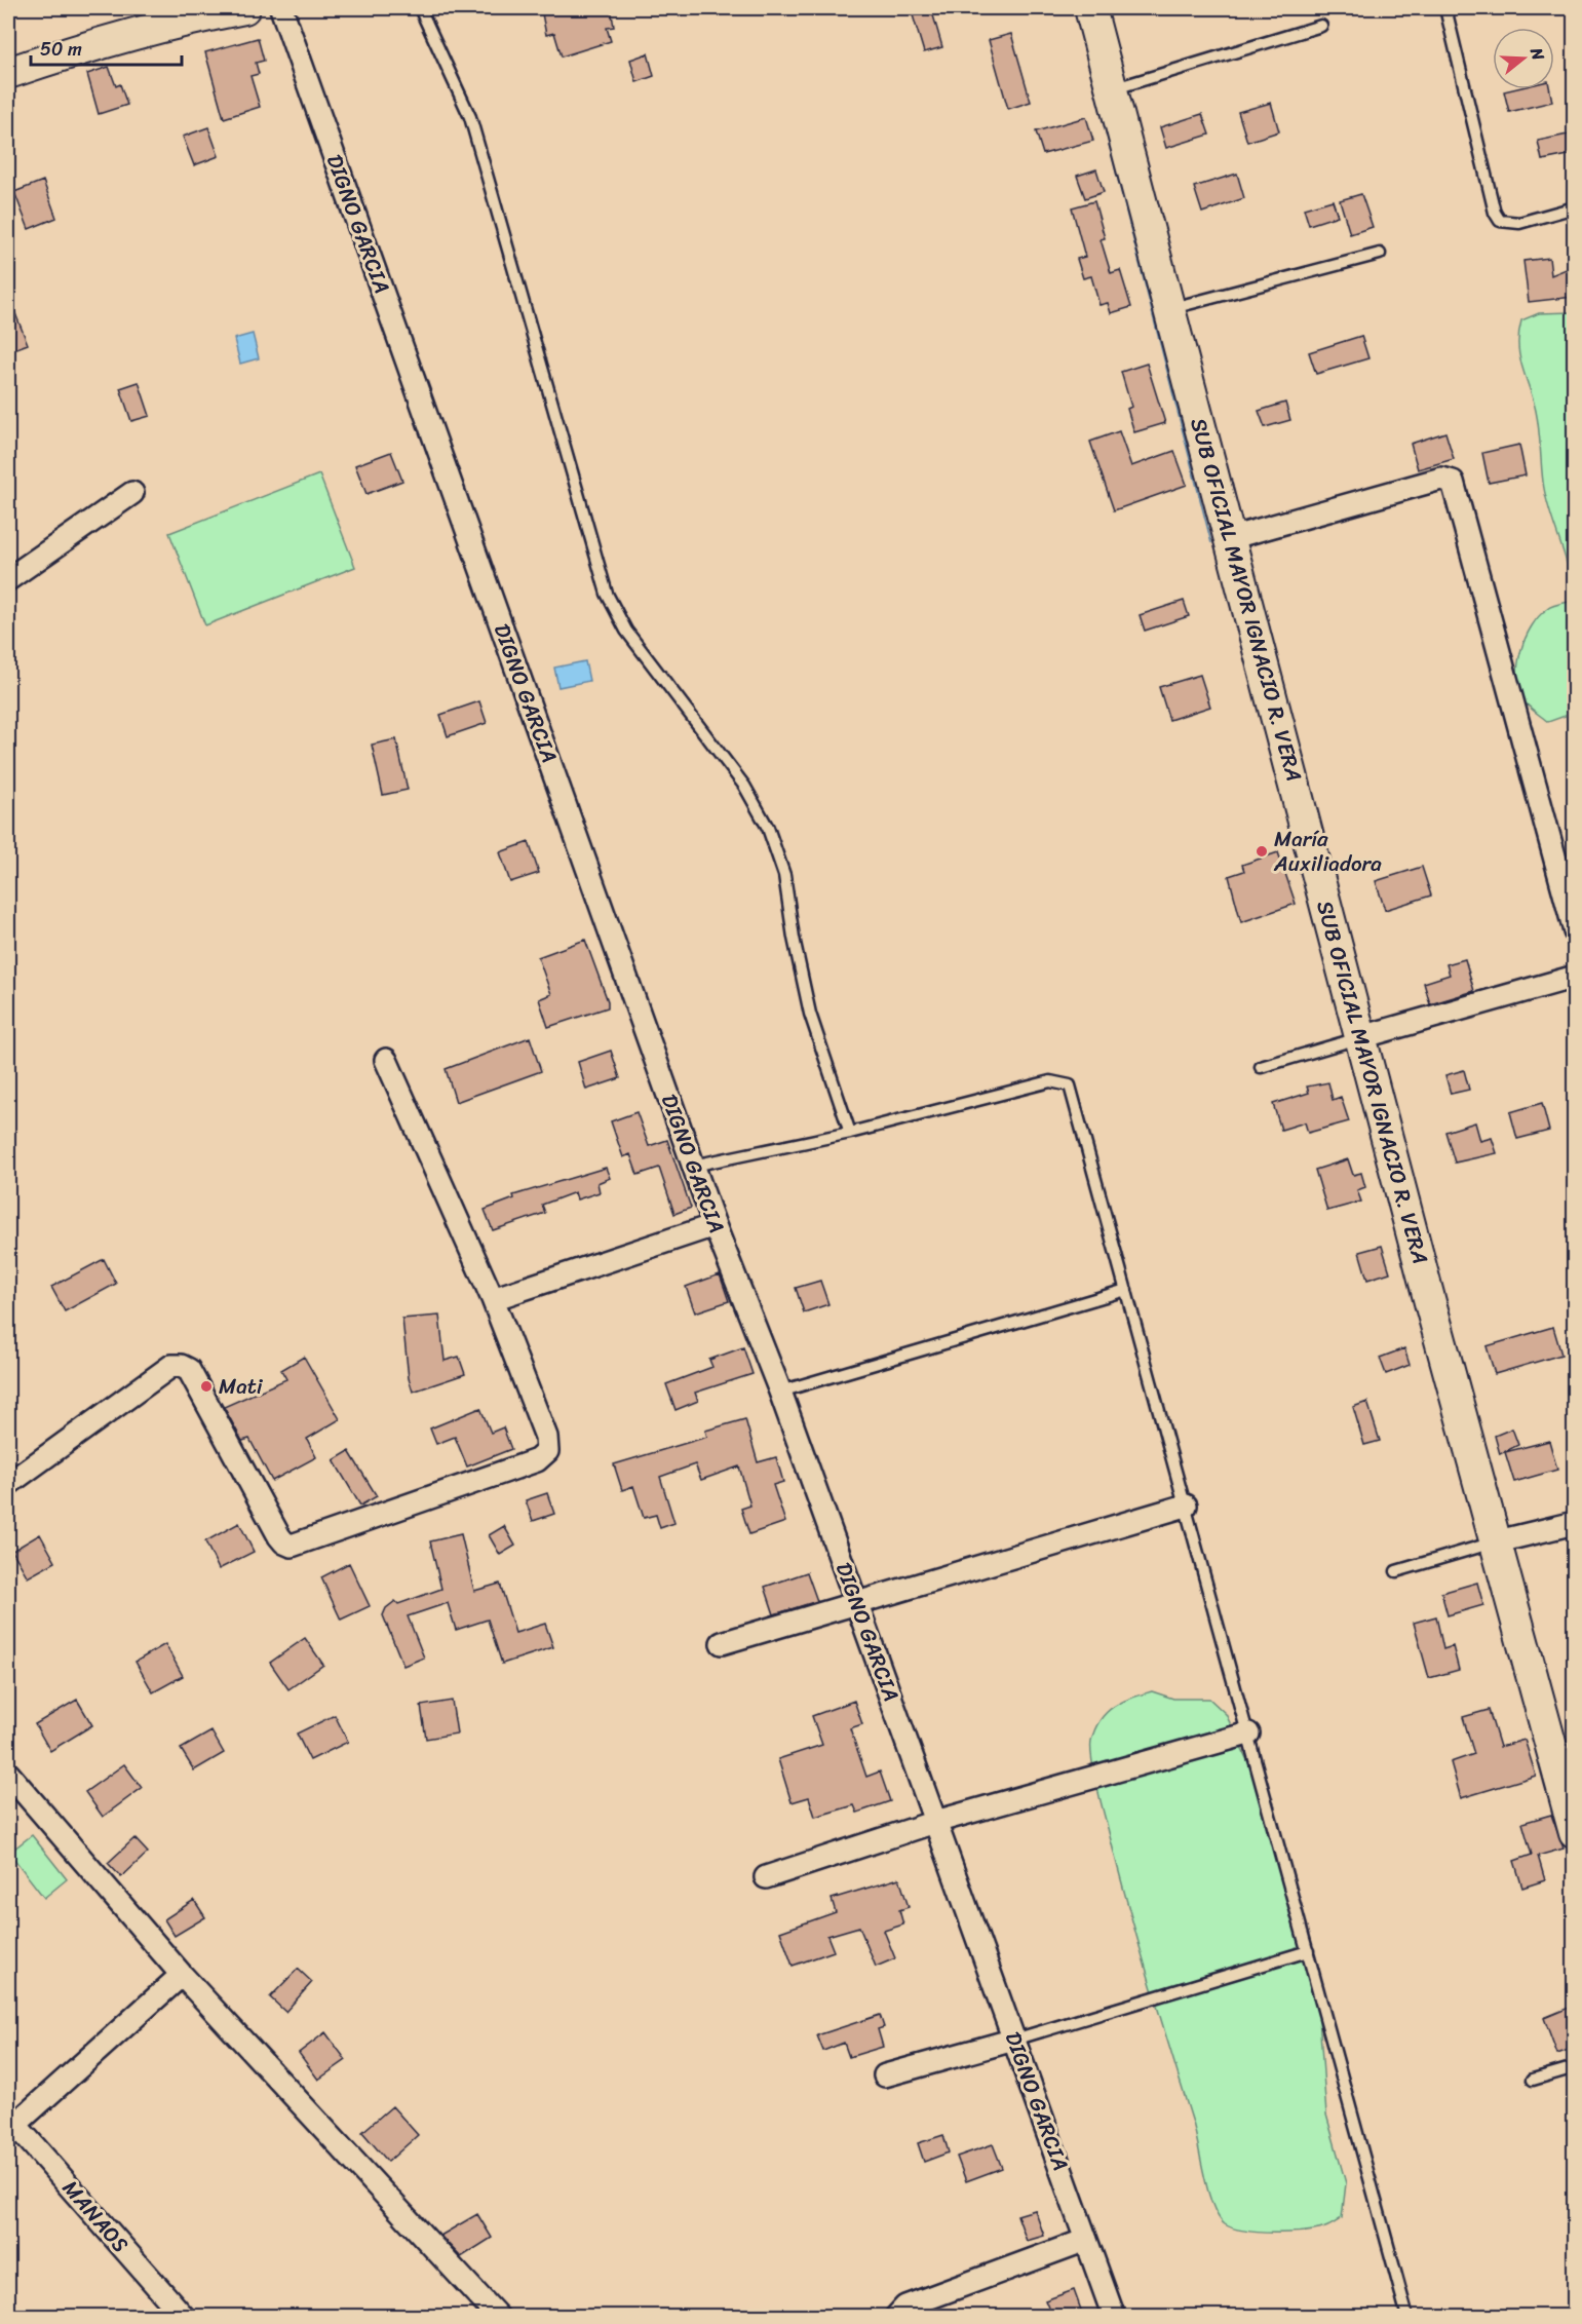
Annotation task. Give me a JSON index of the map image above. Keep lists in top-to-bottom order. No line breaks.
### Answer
{"streets":{"street":["DIGNO GARCIA","SUB OFICIAL MAYOR IGNACIO R. VERA","MANAOS"]},"places":["María Auxiliadora","Mati"],"scale_bar":"50 m","north":"right"}
